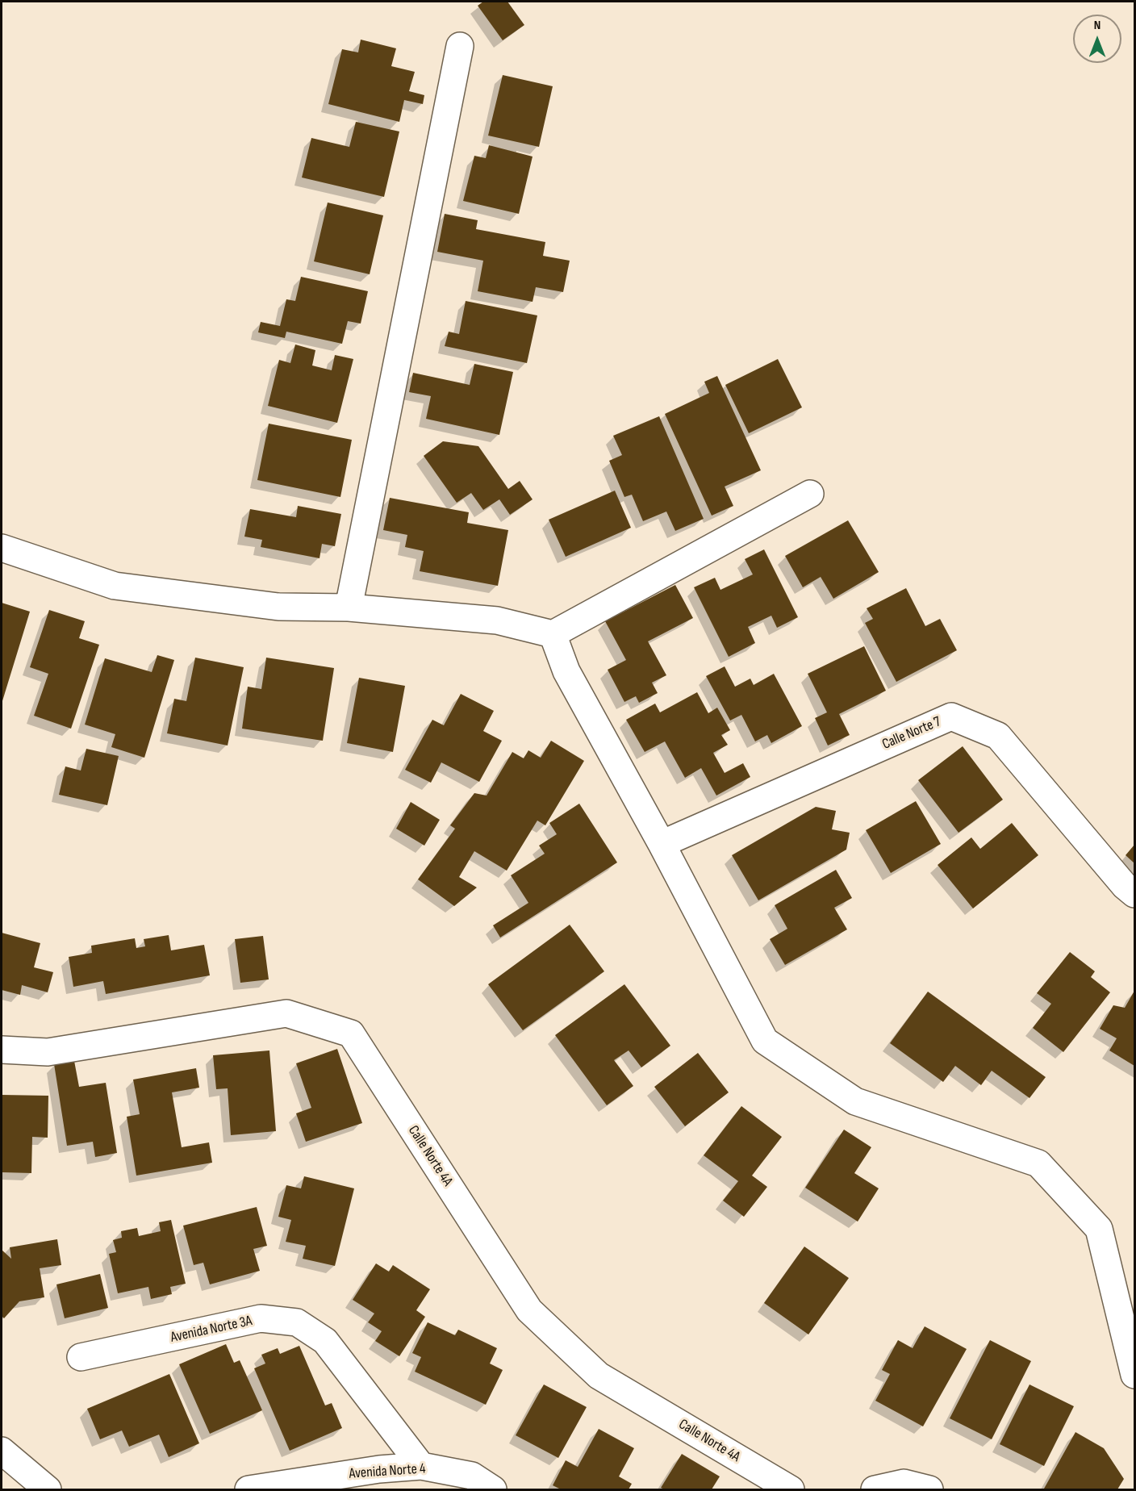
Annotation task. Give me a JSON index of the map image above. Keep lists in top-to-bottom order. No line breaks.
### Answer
{"streets":{"street":["Calle Norte 7","Calle Norte 4A","Avenida Norte 3A","Avenida Norte 4"]},"crossings":[["Avenida Norte 3A","Avenida Norte 4"]],"north":"top"}
